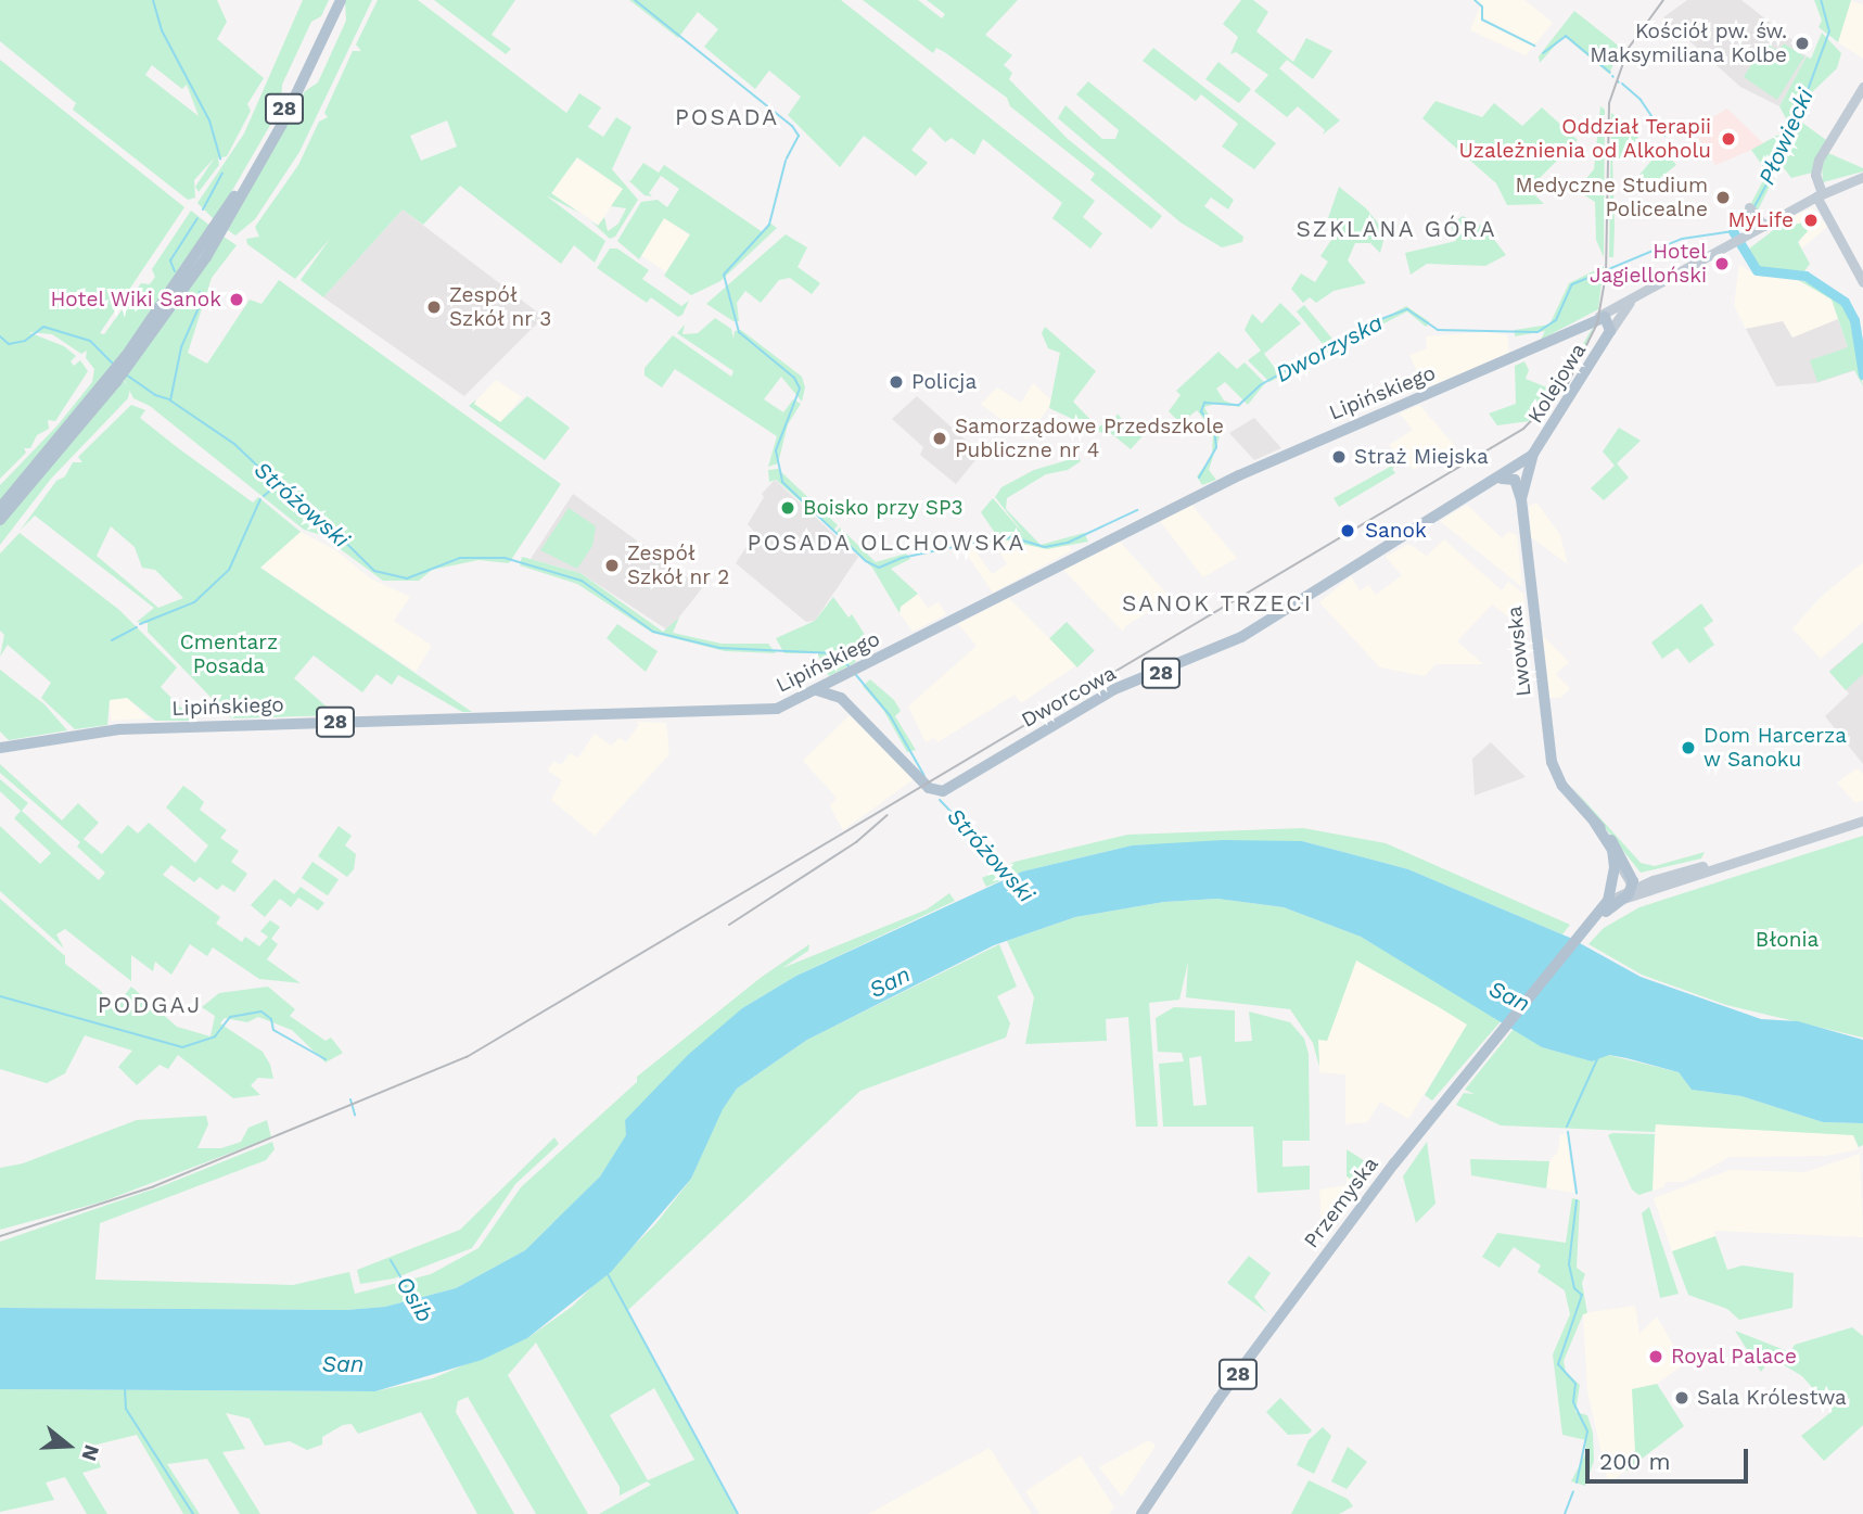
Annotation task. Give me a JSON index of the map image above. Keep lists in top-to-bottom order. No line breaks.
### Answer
{"streets":{"main road":["28","Kolejowa","Lipińskiego","Lwowska","Dworcowa","Przemyska"]},"crossings":[["28","Lipińskiego"],["28","Lwowska"],["28","Dworcowa"],["28","Przemyska"],["Kolejowa","Lipińskiego"],["Kolejowa","Lwowska"],["Kolejowa","Dworcowa"],["Lwowska","Przemyska"]],"districts":["POSADA","SZKLANA GÓRA","POSADA OLCHOWSKA","SANOK TRZECI","PODGAJ"],"water":["Płowiecki","Dworzyska","Stróżowski","San","Osib"],"parks":["Cmentarz Posada","Błonia"],"places":["Kościół pw. św. Maksymiliana Kolbe","Oddział Terapii Uzależnienia od Alkoholu","Medyczne Studium Policealne","MyLife","Hotel Jagielloński","Hotel Wiki Sanok","Zespół Szkół nr 3","Policja","Samorządowe Przedszkole Publiczne nr 4","Straż Miejska","Boisko przy SP3","Sanok","Zespół Szkół nr 2","Dom Harcerza w Sanoku","Royal Palace","Sala Królestwa"],"scale_bar":"200 m","north":"right"}
